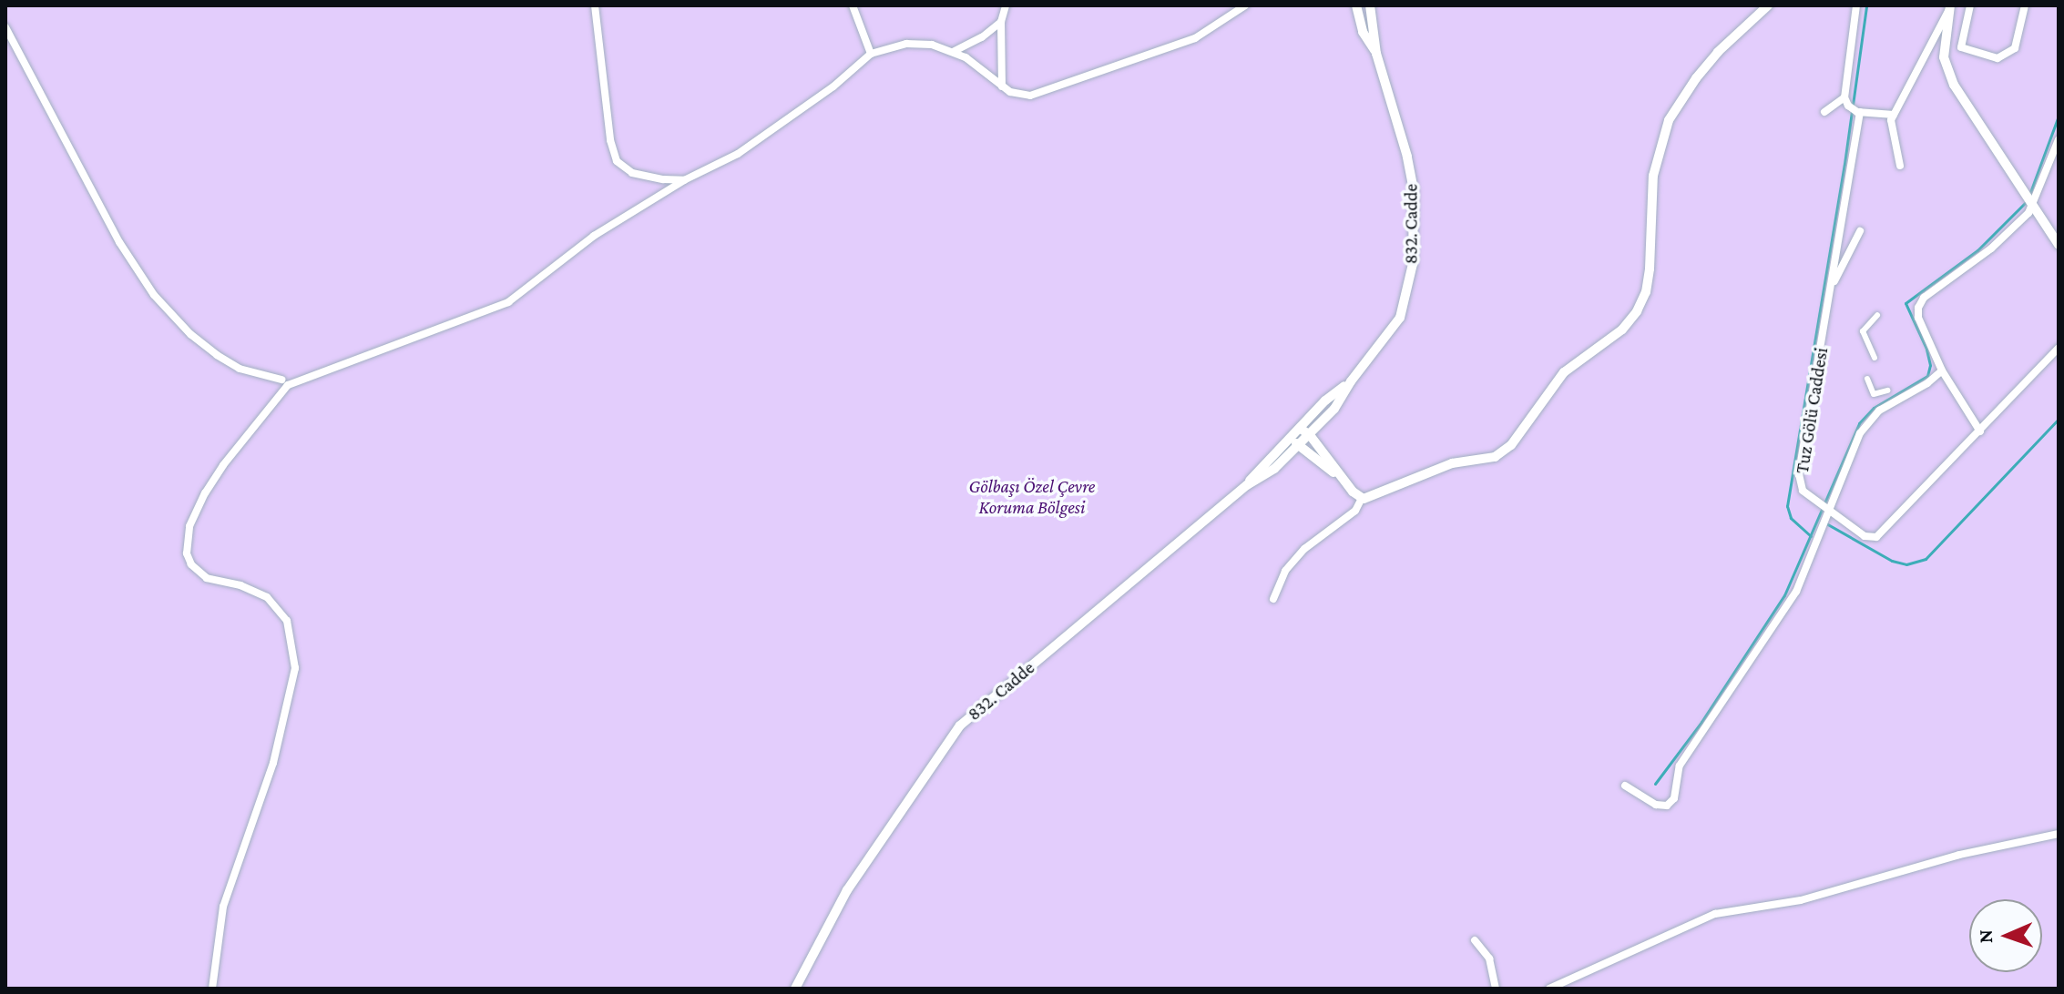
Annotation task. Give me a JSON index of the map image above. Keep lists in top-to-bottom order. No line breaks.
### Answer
{"streets":{"street":["832. Cadde","Tuz Gölü Caddesi"]},"parks":["Gölbaşı Özel Çevre Koruma Bölgesi"],"north":"left"}
